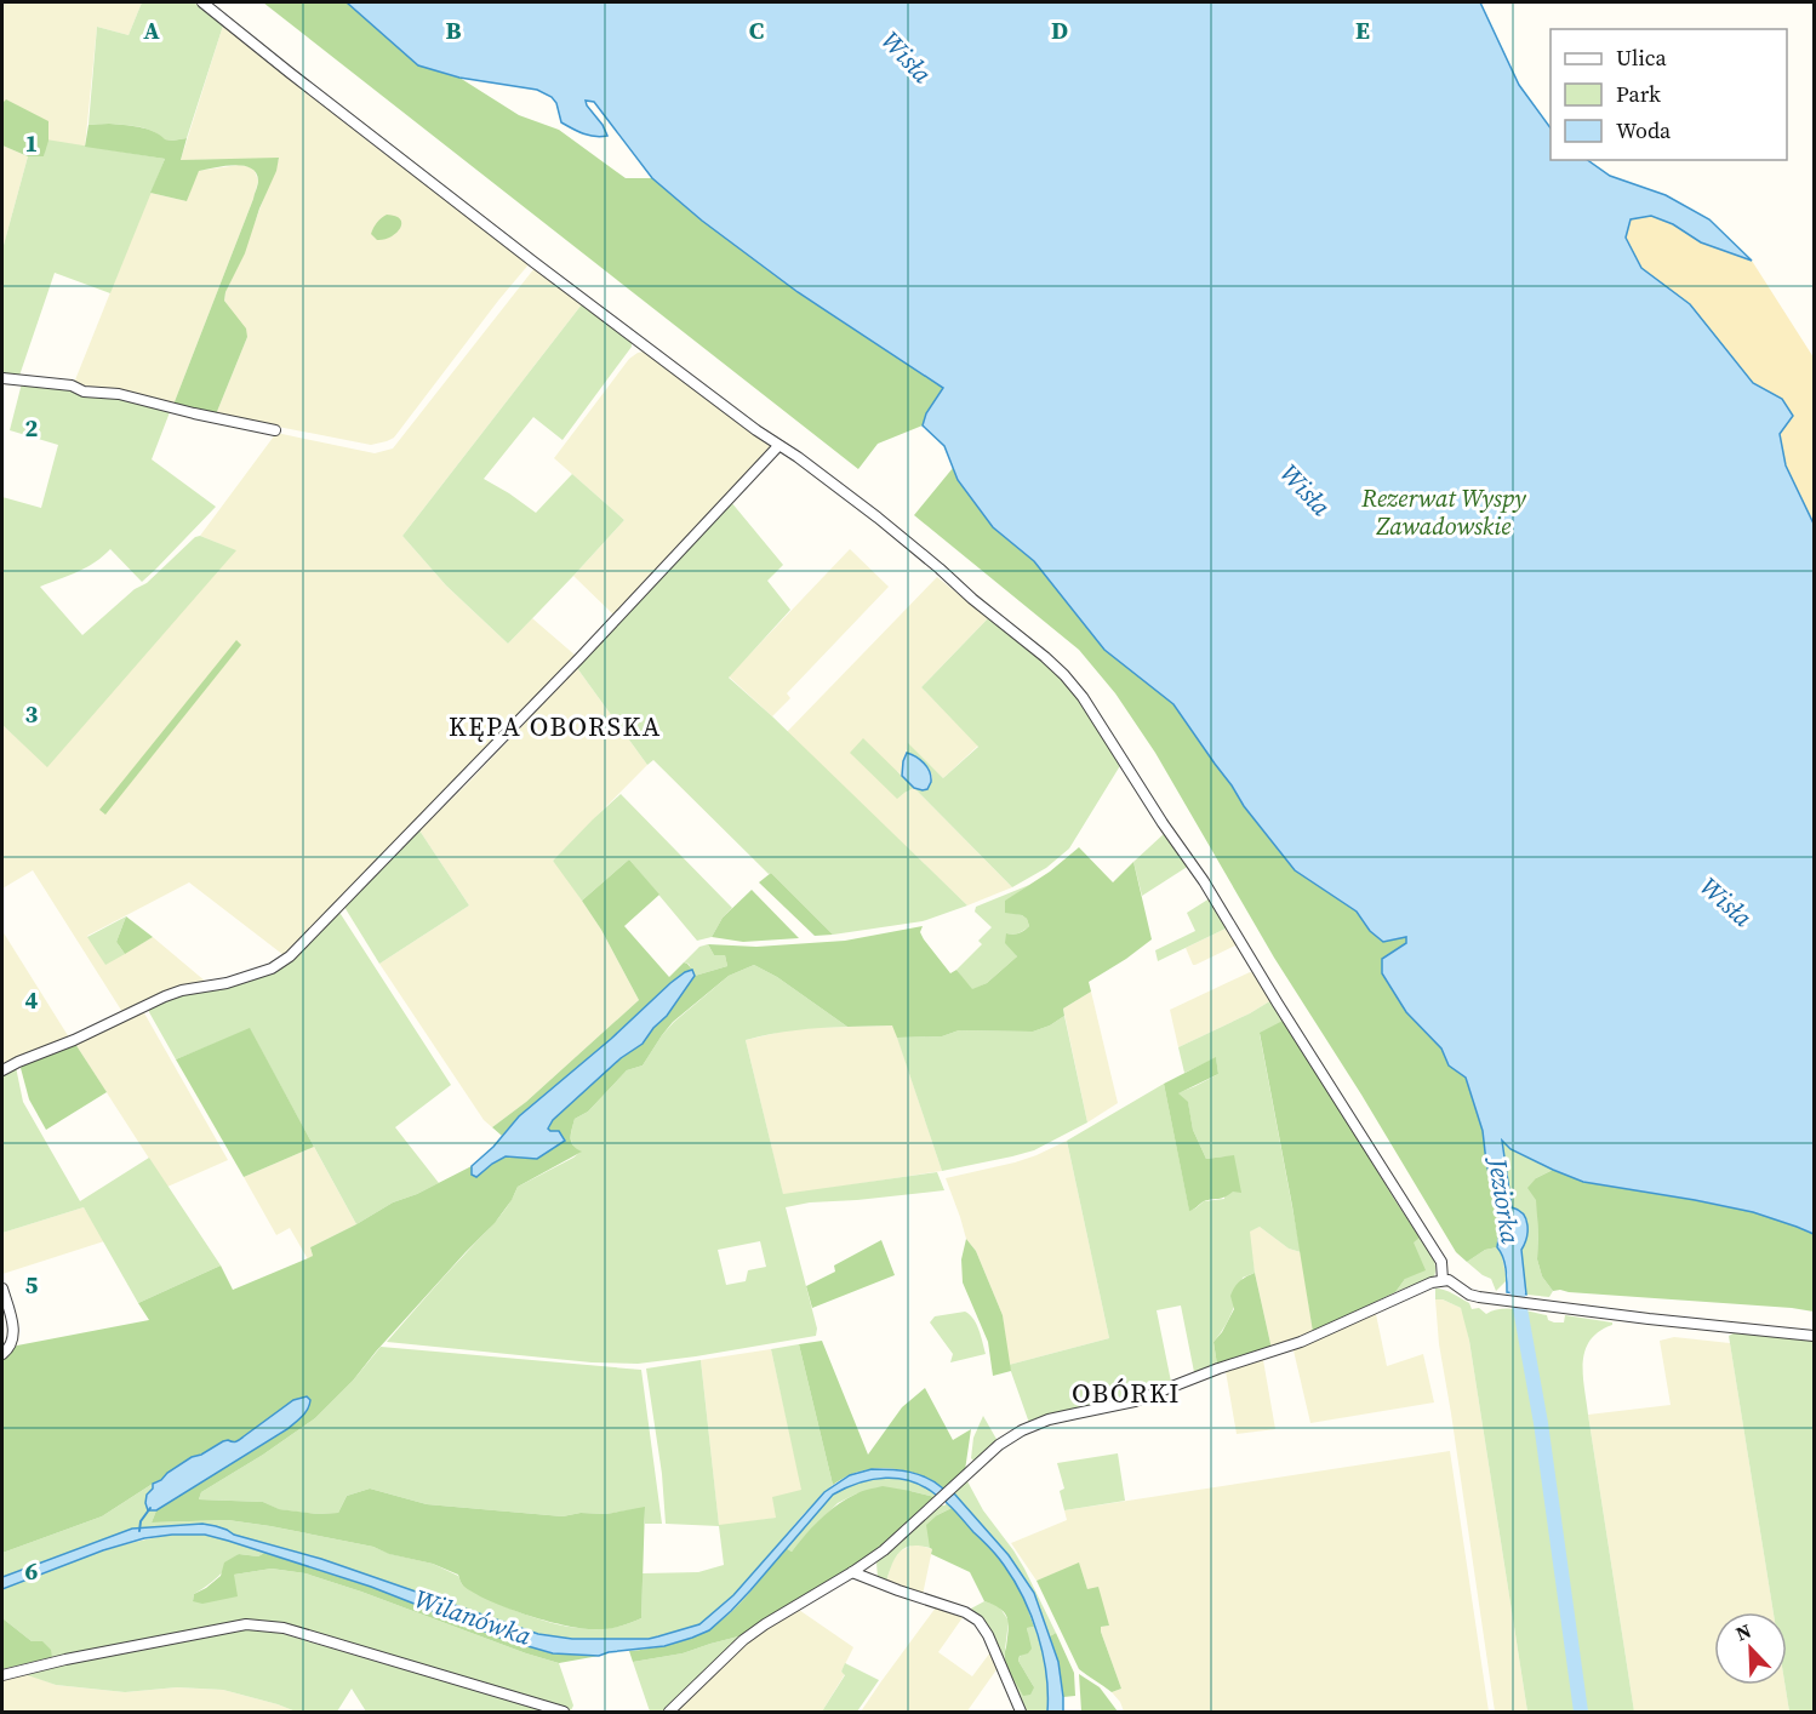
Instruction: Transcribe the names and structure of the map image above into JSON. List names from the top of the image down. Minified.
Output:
{"districts":["KĘPA OBORSKA","OBÓRKI"],"water":["Wisła","Jeziorka","Wilanówka"],"parks":["Rezerwat Wyspy Zawadowskie"],"legend":["Ulica","Park","Woda"],"north":"top left","grid":{"columns":["A","B","C","D","E"],"rows":["1","2","3","4","5","6"]}}
